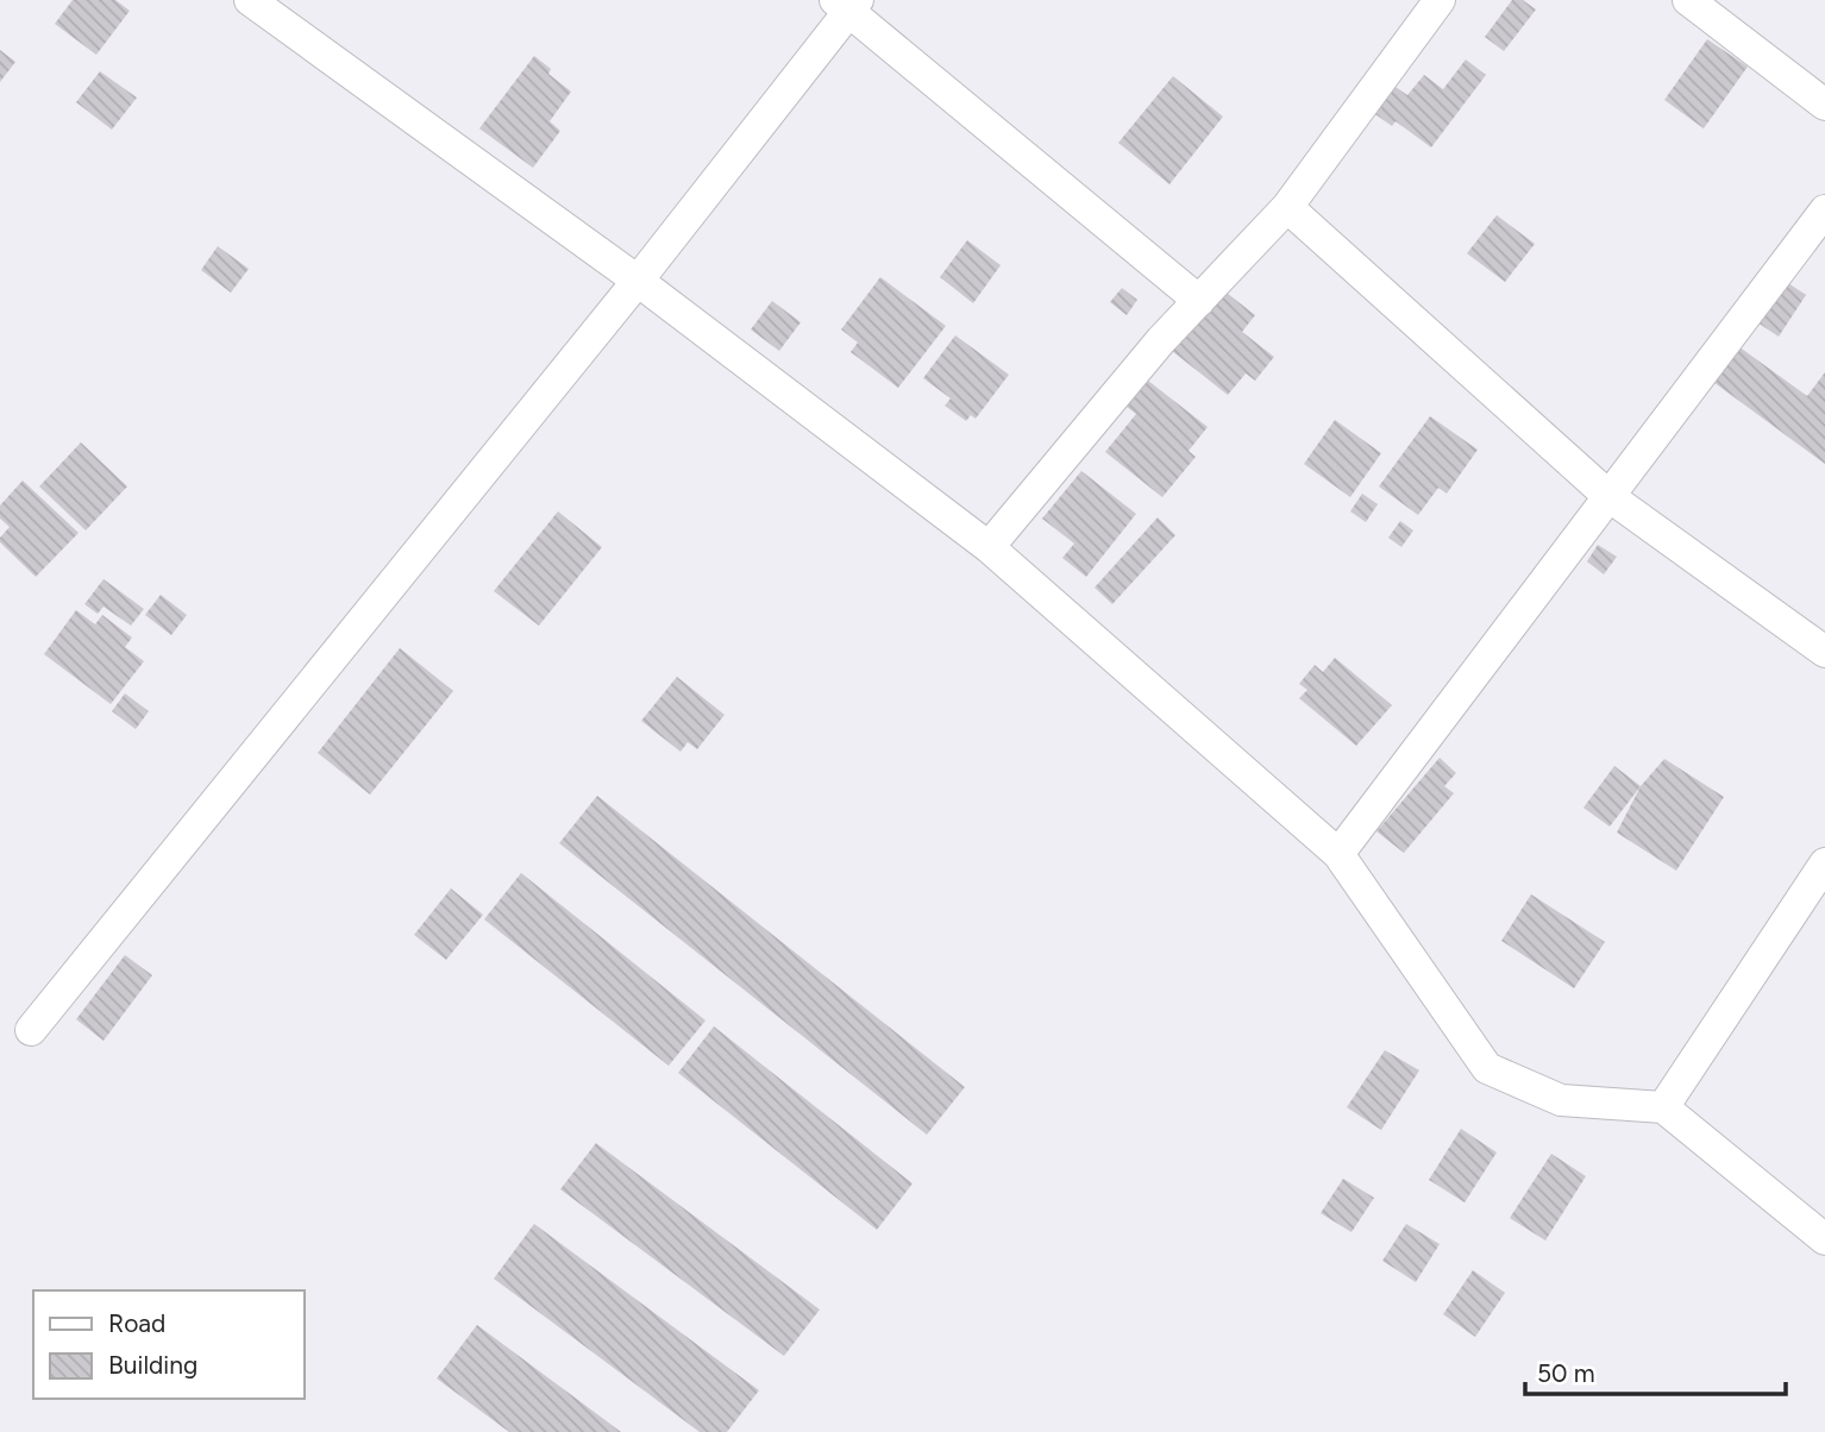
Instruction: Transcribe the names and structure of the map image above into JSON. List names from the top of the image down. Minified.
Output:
{"legend":["Road","Building"],"scale_bar":"50 m"}
